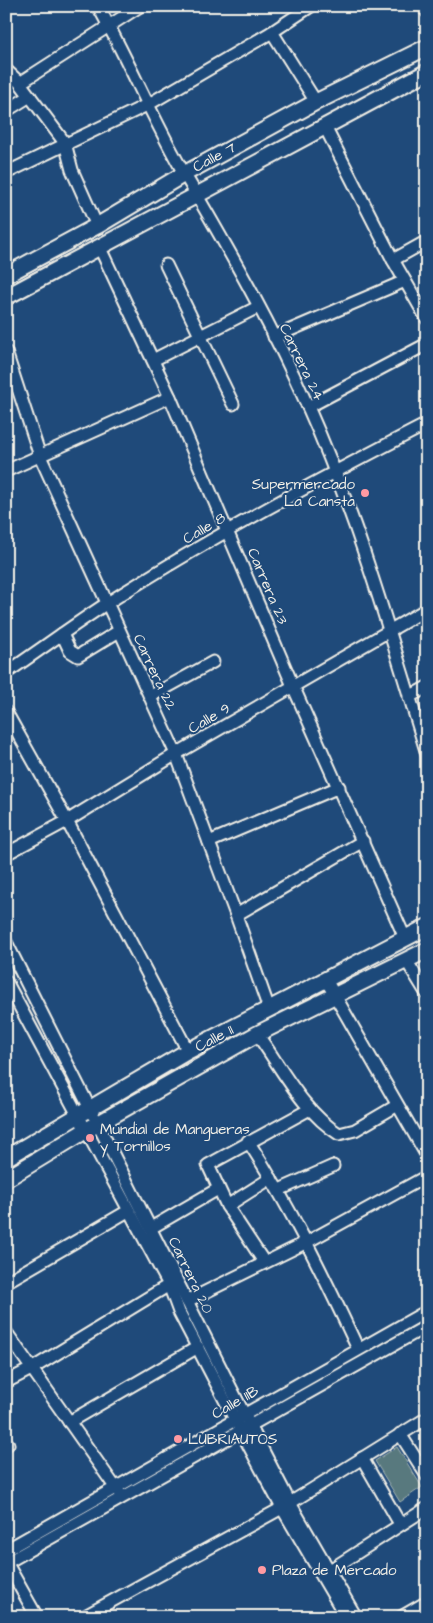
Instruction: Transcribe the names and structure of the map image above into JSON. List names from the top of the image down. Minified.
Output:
{"streets":{"main road":["Calle 7","Calle 11"],"street":["Carrera 24","Calle 8","Carrera 23","Carrera 22","Calle 9","Carrera 20","Calle 11B"]},"crossings":[["Calle 7","Carrera 24"],["Calle 7","Carrera 23"],["Carrera 24","Calle 8"],["Carrera 24","Calle 9"],["Calle 8","Carrera 23"],["Calle 8","Carrera 22"],["Carrera 23","Calle 9"],["Carrera 23","Calle 11"],["Carrera 22","Calle 9"],["Carrera 22","Calle 11"],["Calle 11","Carrera 20"],["Carrera 20","Calle 11B"]],"places":["Supermercado La Cansta","Mundial de Mangueras y Tornillos","LUBRIAUTOS","Plaza de Mercado"]}
